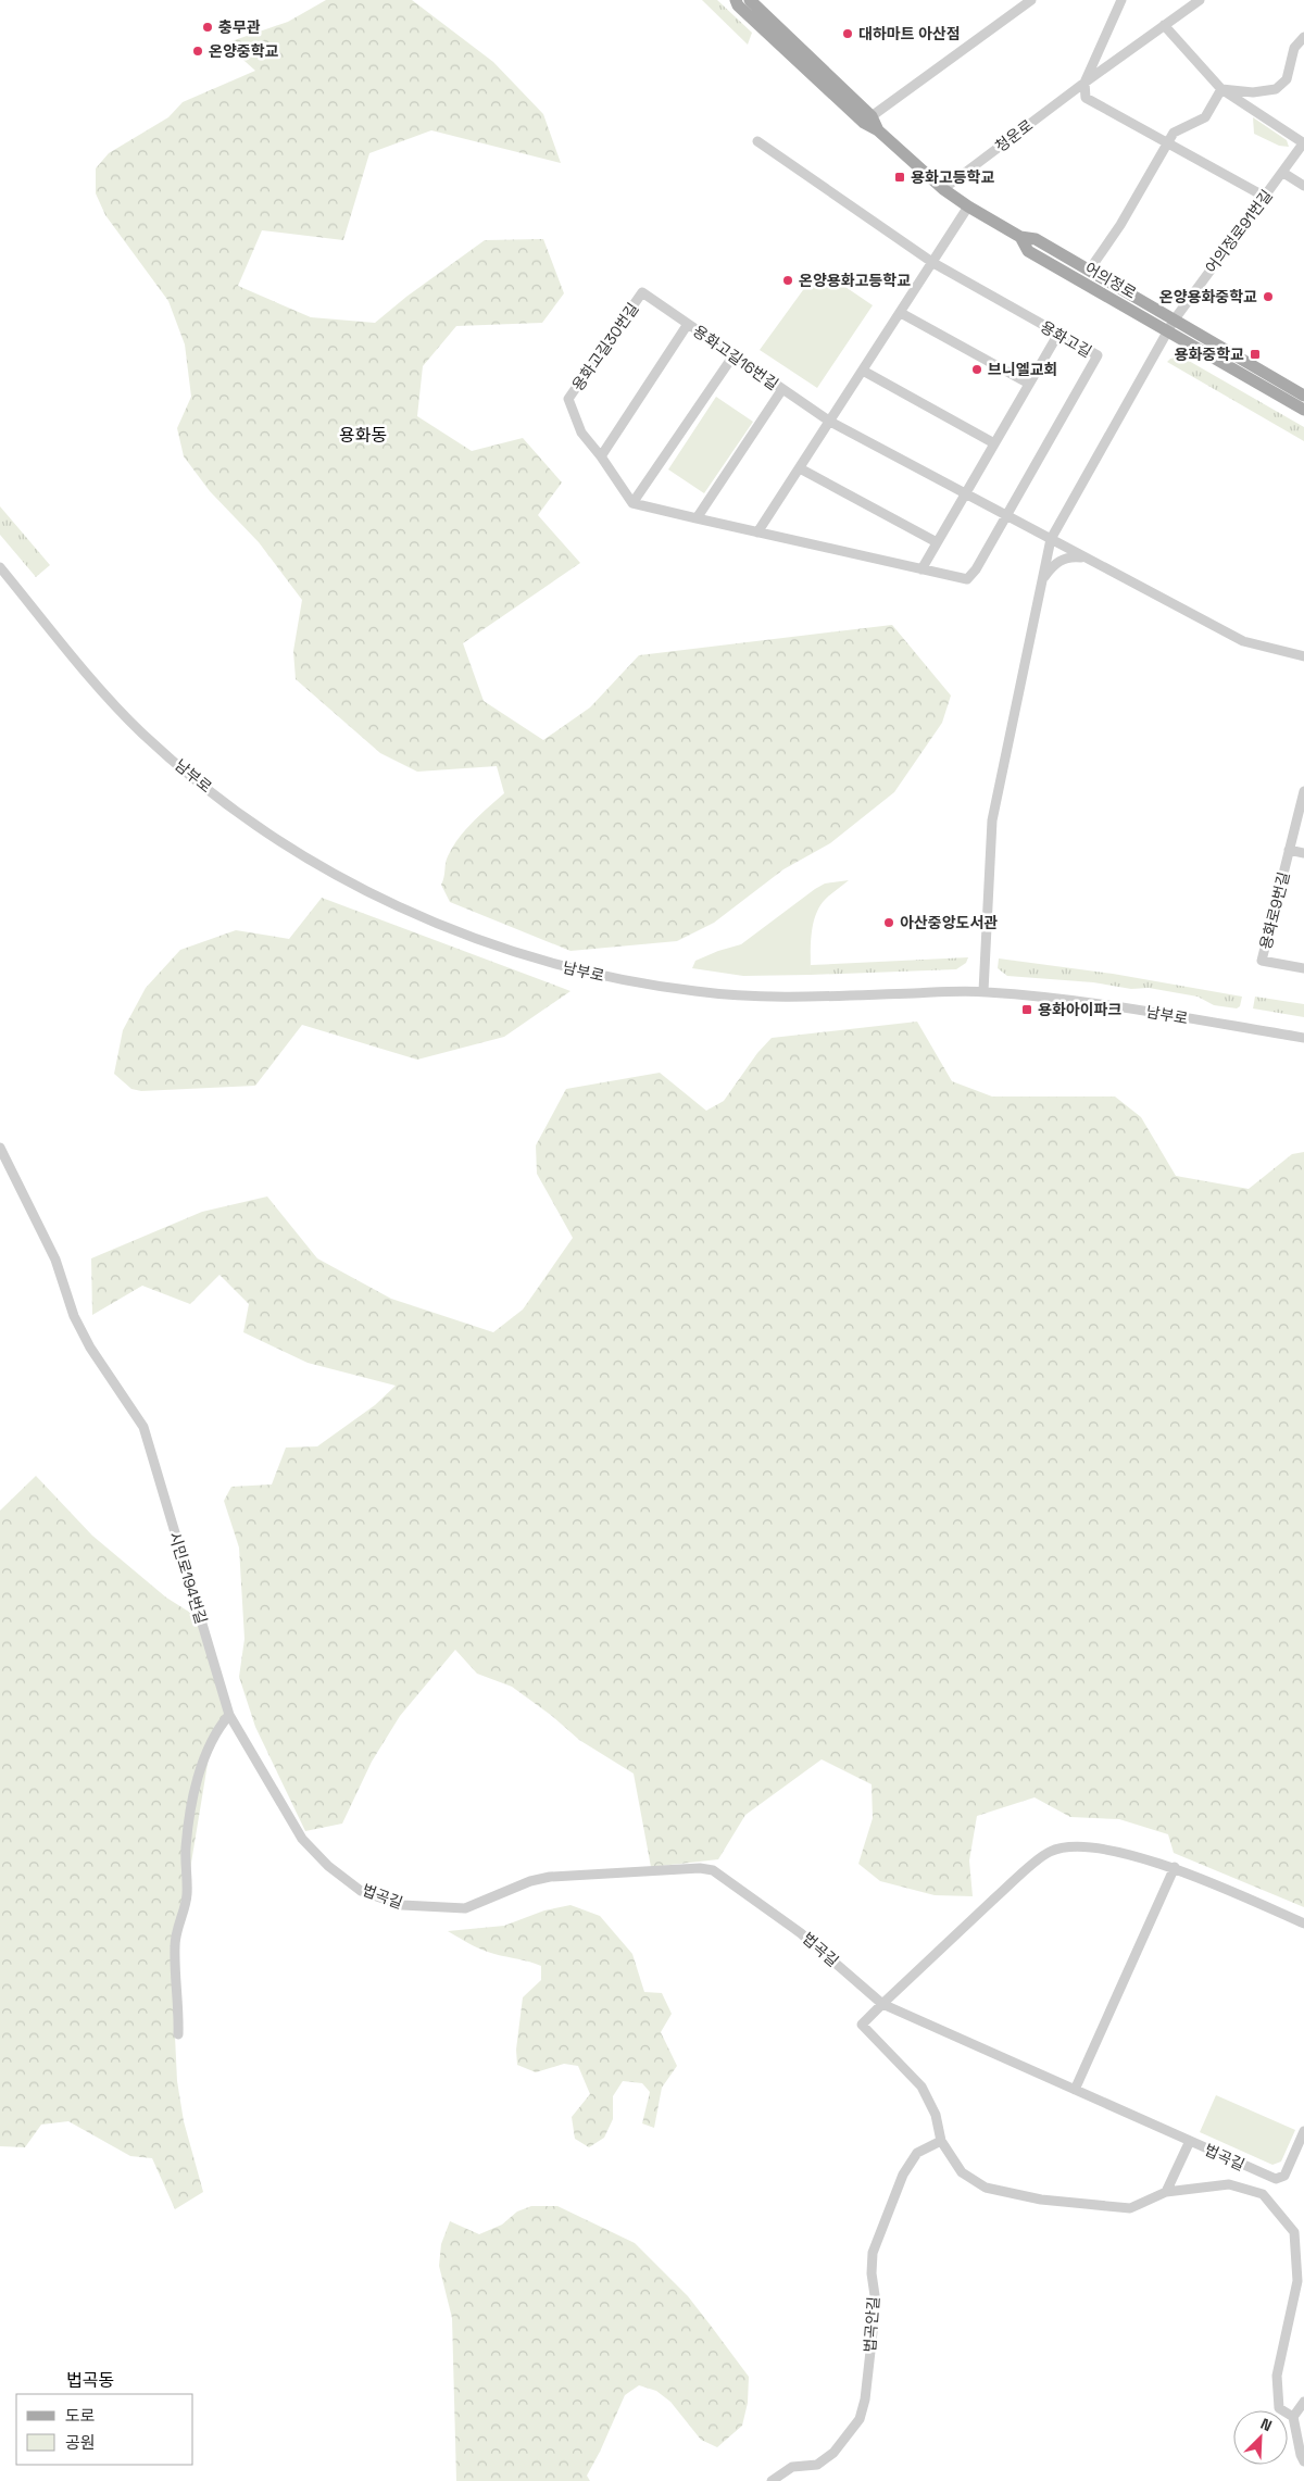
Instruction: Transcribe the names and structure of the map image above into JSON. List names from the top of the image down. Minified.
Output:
{"streets":{"main road":["어의정로"],"street":["청운로","어의정로91번길","용화고길","용화고길30번길","용화고길16번길","남부로","용화로9번길","시민로194번길","법곡길","법곡안길"]},"crossings":[["청운로","어의정로"],["어의정로91번길","어의정로"],["어의정로91번길","남부로"],["용화고길30번길","용화고길16번길"],["시민로194번길","법곡길"]],"districts":["용화동","법곡동"],"places":{"other":["충무관","대하마트 아산점","온양중학교","온양용화고등학교","온양용화중학교","브니엘교회","아산중앙도서관"],"transit":["용화고등학교","용화중학교","용화아이파크"]},"legend":["도로","공원"],"north":"top right"}
